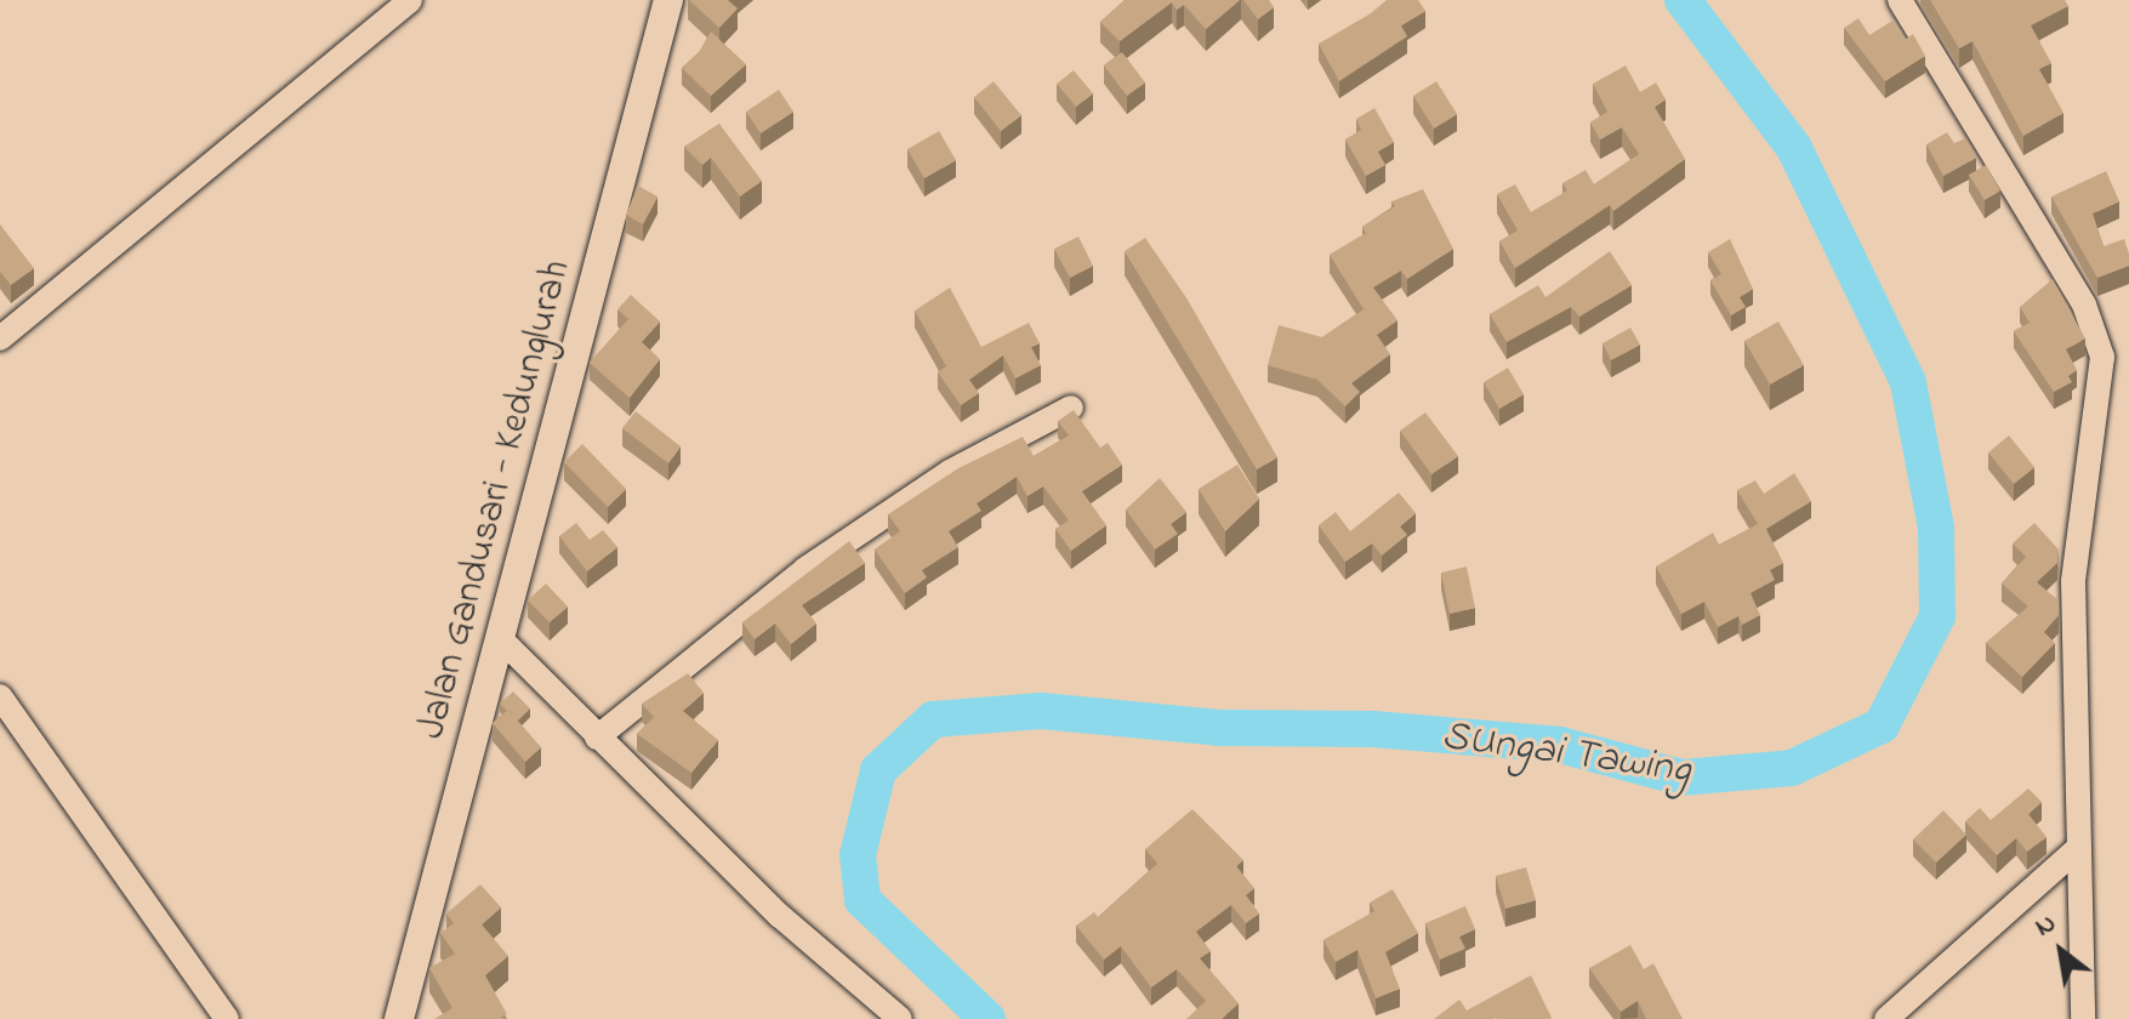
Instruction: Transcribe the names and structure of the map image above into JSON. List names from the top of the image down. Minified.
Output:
{"streets":{"street":["Jalan Gandusari - Kedunglurah"]},"water":["SUngai Tawing"],"north":"top left"}
